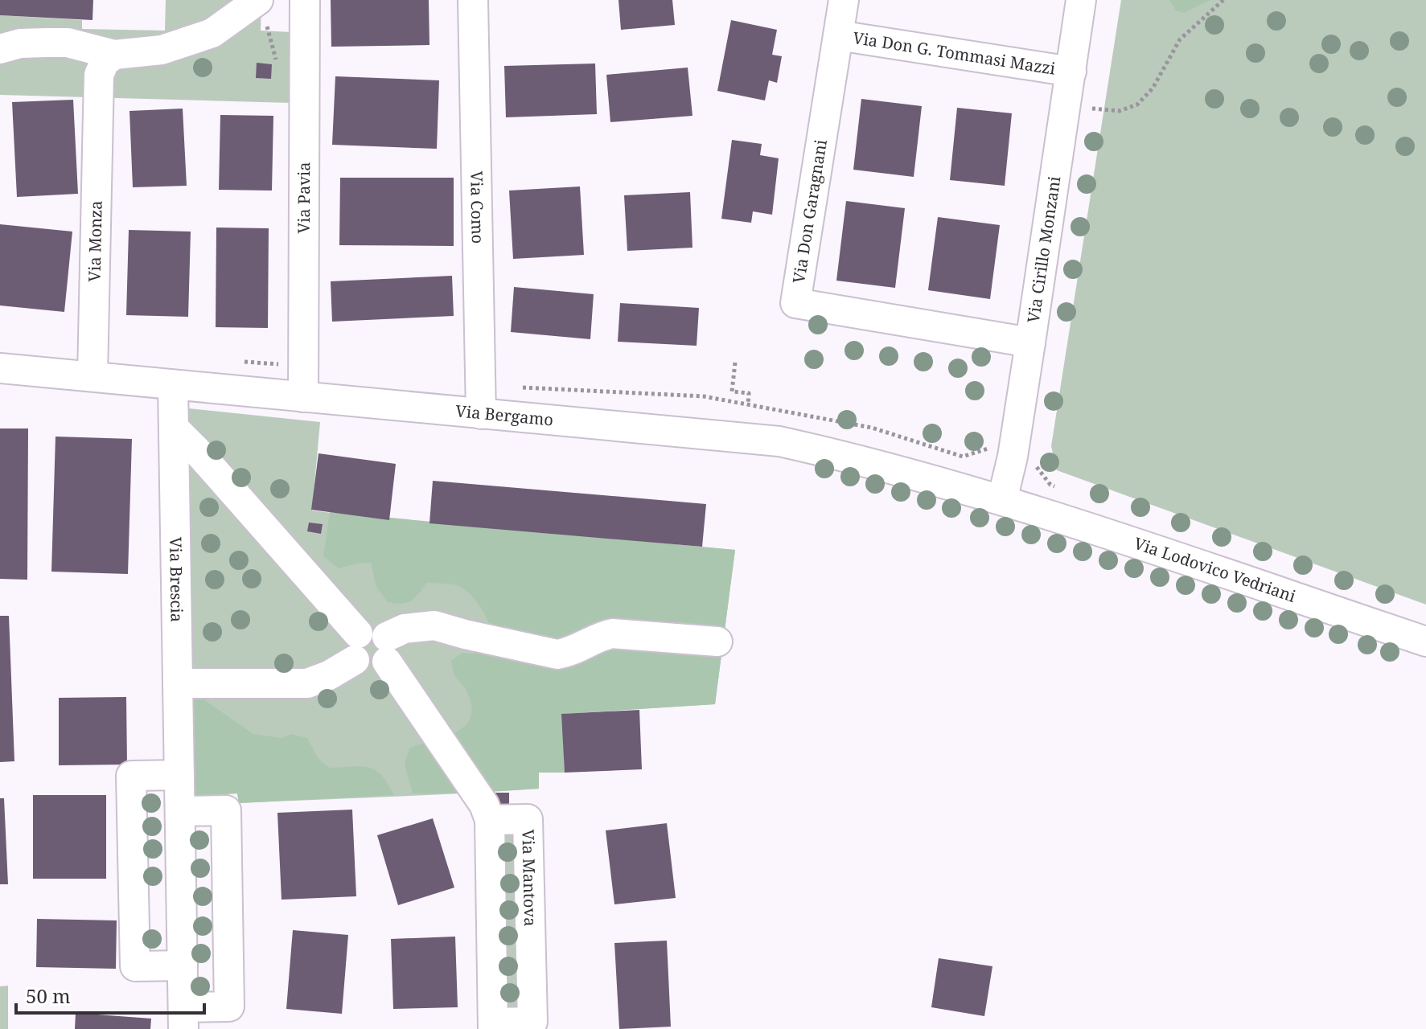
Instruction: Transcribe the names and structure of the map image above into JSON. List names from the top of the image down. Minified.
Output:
{"streets":{"street":["Via Don G. Tommasi Mazzi","Via Pavia","Via Como","Via Don Garagnani","Via Monza","Via Cirillo Monzani","Via Bergamo","Via Lodovico Vedriani","Via Brescia","Via Mantova"]},"crossings":[["Via Don G. Tommasi Mazzi","Via Don Garagnani"],["Via Don G. Tommasi Mazzi","Via Cirillo Monzani"],["Via Pavia","Via Bergamo"],["Via Como","Via Bergamo"],["Via Don Garagnani","Via Cirillo Monzani"],["Via Monza","Via Bergamo"],["Via Cirillo Monzani","Via Bergamo"],["Via Cirillo Monzani","Via Lodovico Vedriani"],["Via Bergamo","Via Lodovico Vedriani"],["Via Bergamo","Via Brescia"]],"scale_bar":"50 m"}
